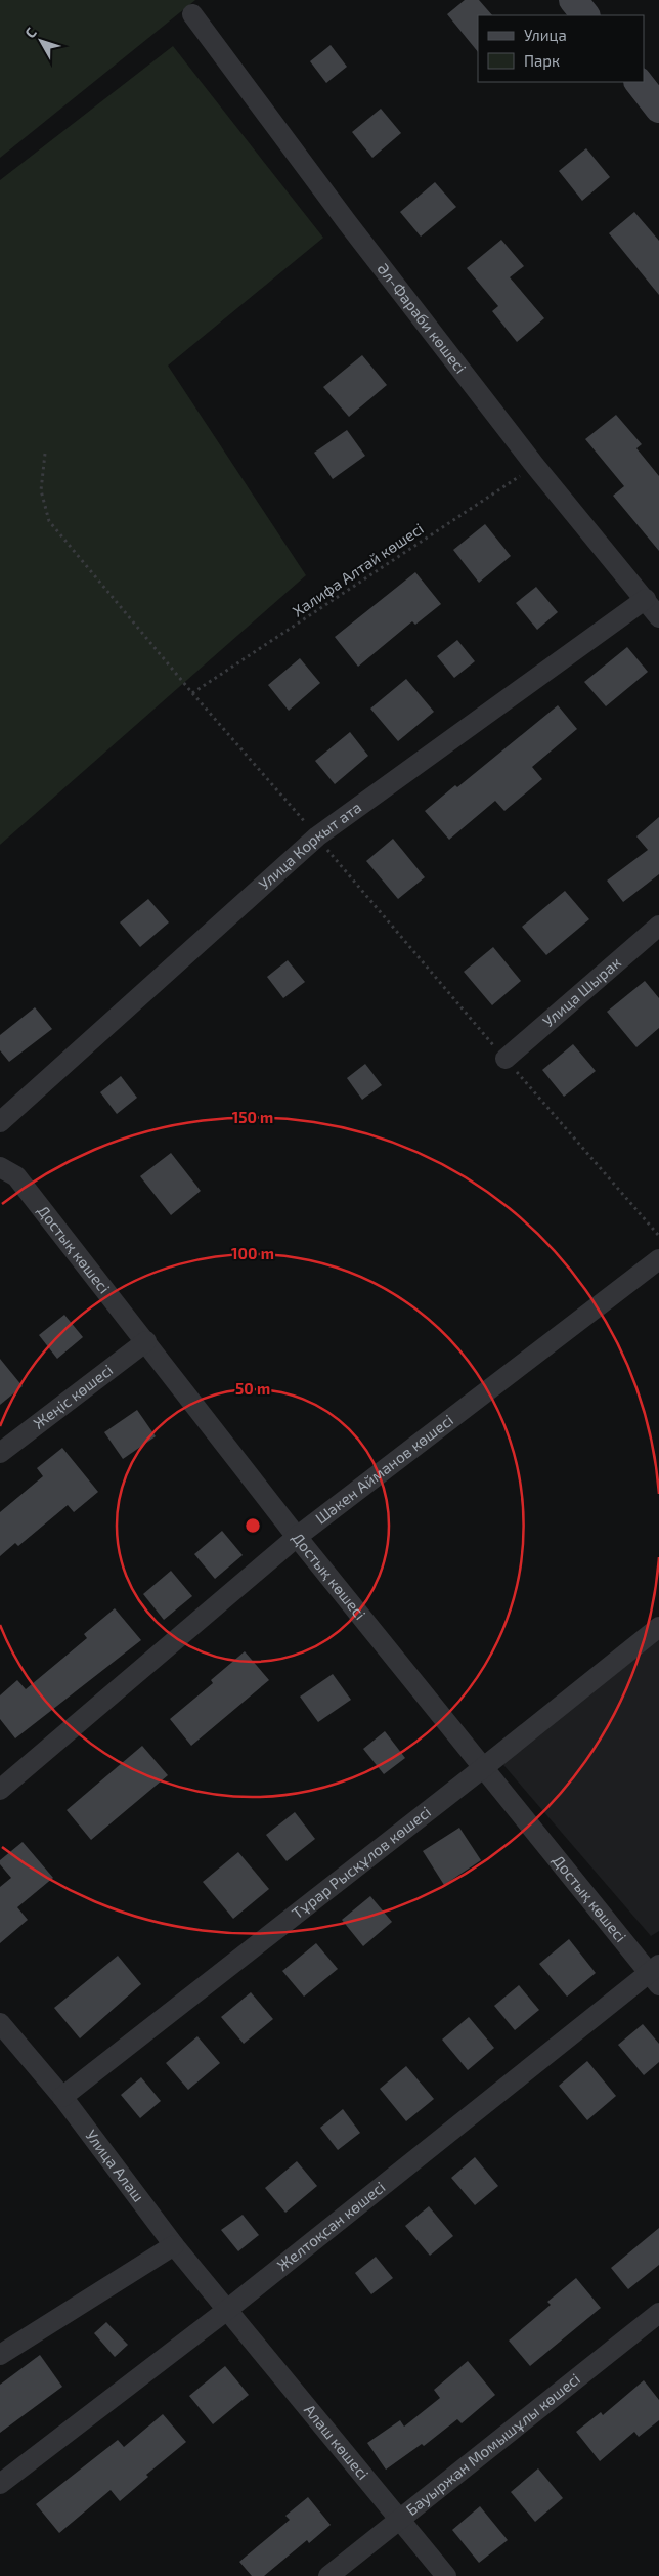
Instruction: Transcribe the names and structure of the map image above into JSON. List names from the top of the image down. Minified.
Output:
{"streets":{"street":["Әл-Фараби көшесі","Улица Коркыт ата","Улица Шырак","Достық көшесі","Жеңіс көшесі","Шәкен Айманов көшесі","Тұрар Рысқұлов көшесі","Улица Алаш","Желтоқсан көшесі","Алаш көшесі","Бауыржан Момышұлы көшесі"],"path":["Халифа Алтай көшесі"]},"crossings":[["Әл-Фараби көшесі","Халифа Алтай көшесі"],["Әл-Фараби көшесі","Улица Коркыт ата"],["Достық көшесі","Жеңіс көшесі"],["Достық көшесі","Шәкен Айманов көшесі"],["Достық көшесі","Тұрар Рысқұлов көшесі"],["Достық көшесі","Желтоқсан көшесі"],["Тұрар Рысқұлов көшесі","Улица Алаш"],["Улица Алаш","Желтоқсан көшесі"],["Улица Алаш","Алаш көшесі"],["Желтоқсан көшесі","Алаш көшесі"],["Алаш көшесі","Бауыржан Момышұлы көшесі"]],"legend":["Улица","Парк"],"north":"top left","rings":["150 m","100 m","50 m"]}
